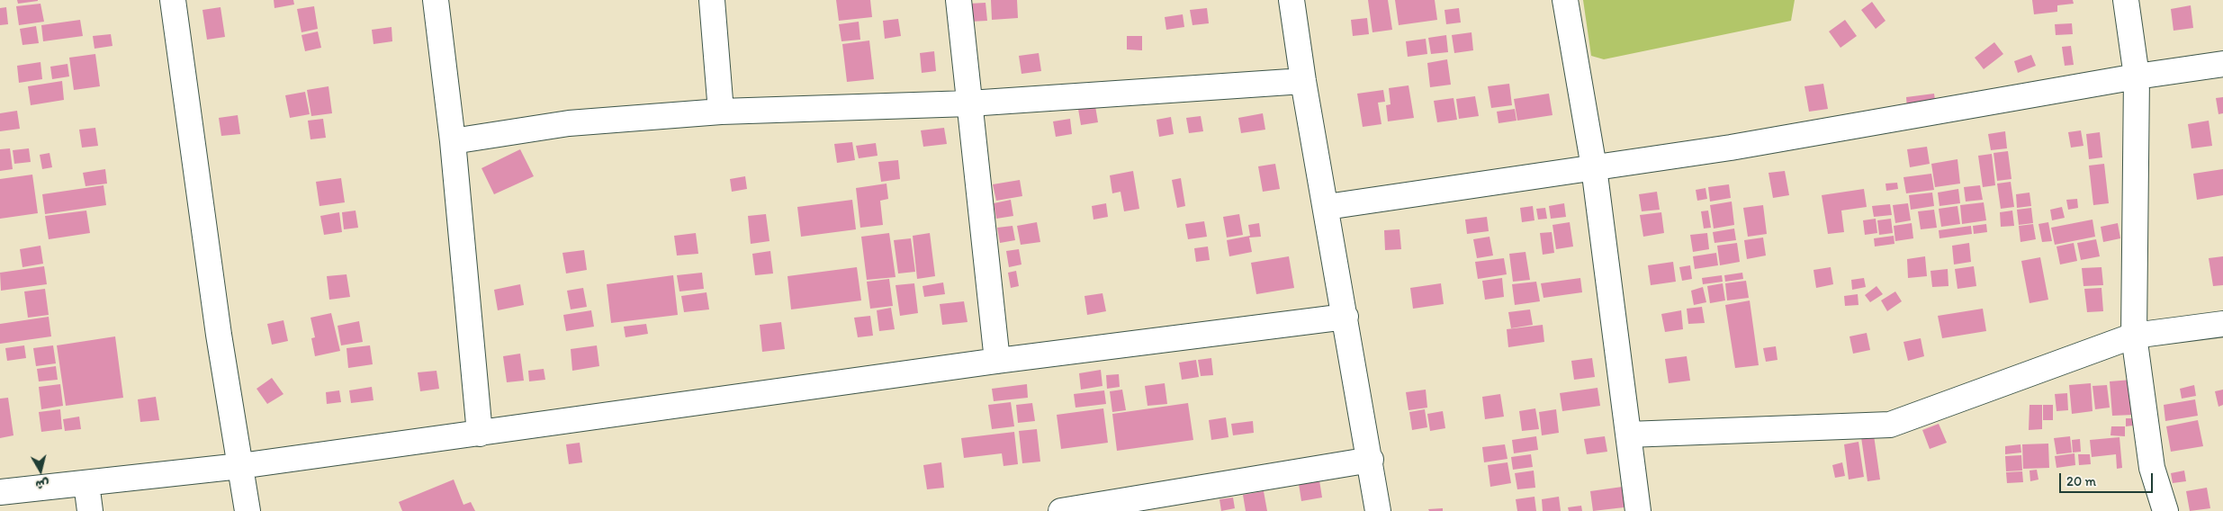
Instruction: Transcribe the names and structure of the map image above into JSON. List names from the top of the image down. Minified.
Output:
{"scale_bar":"20 m","north":"bottom"}
